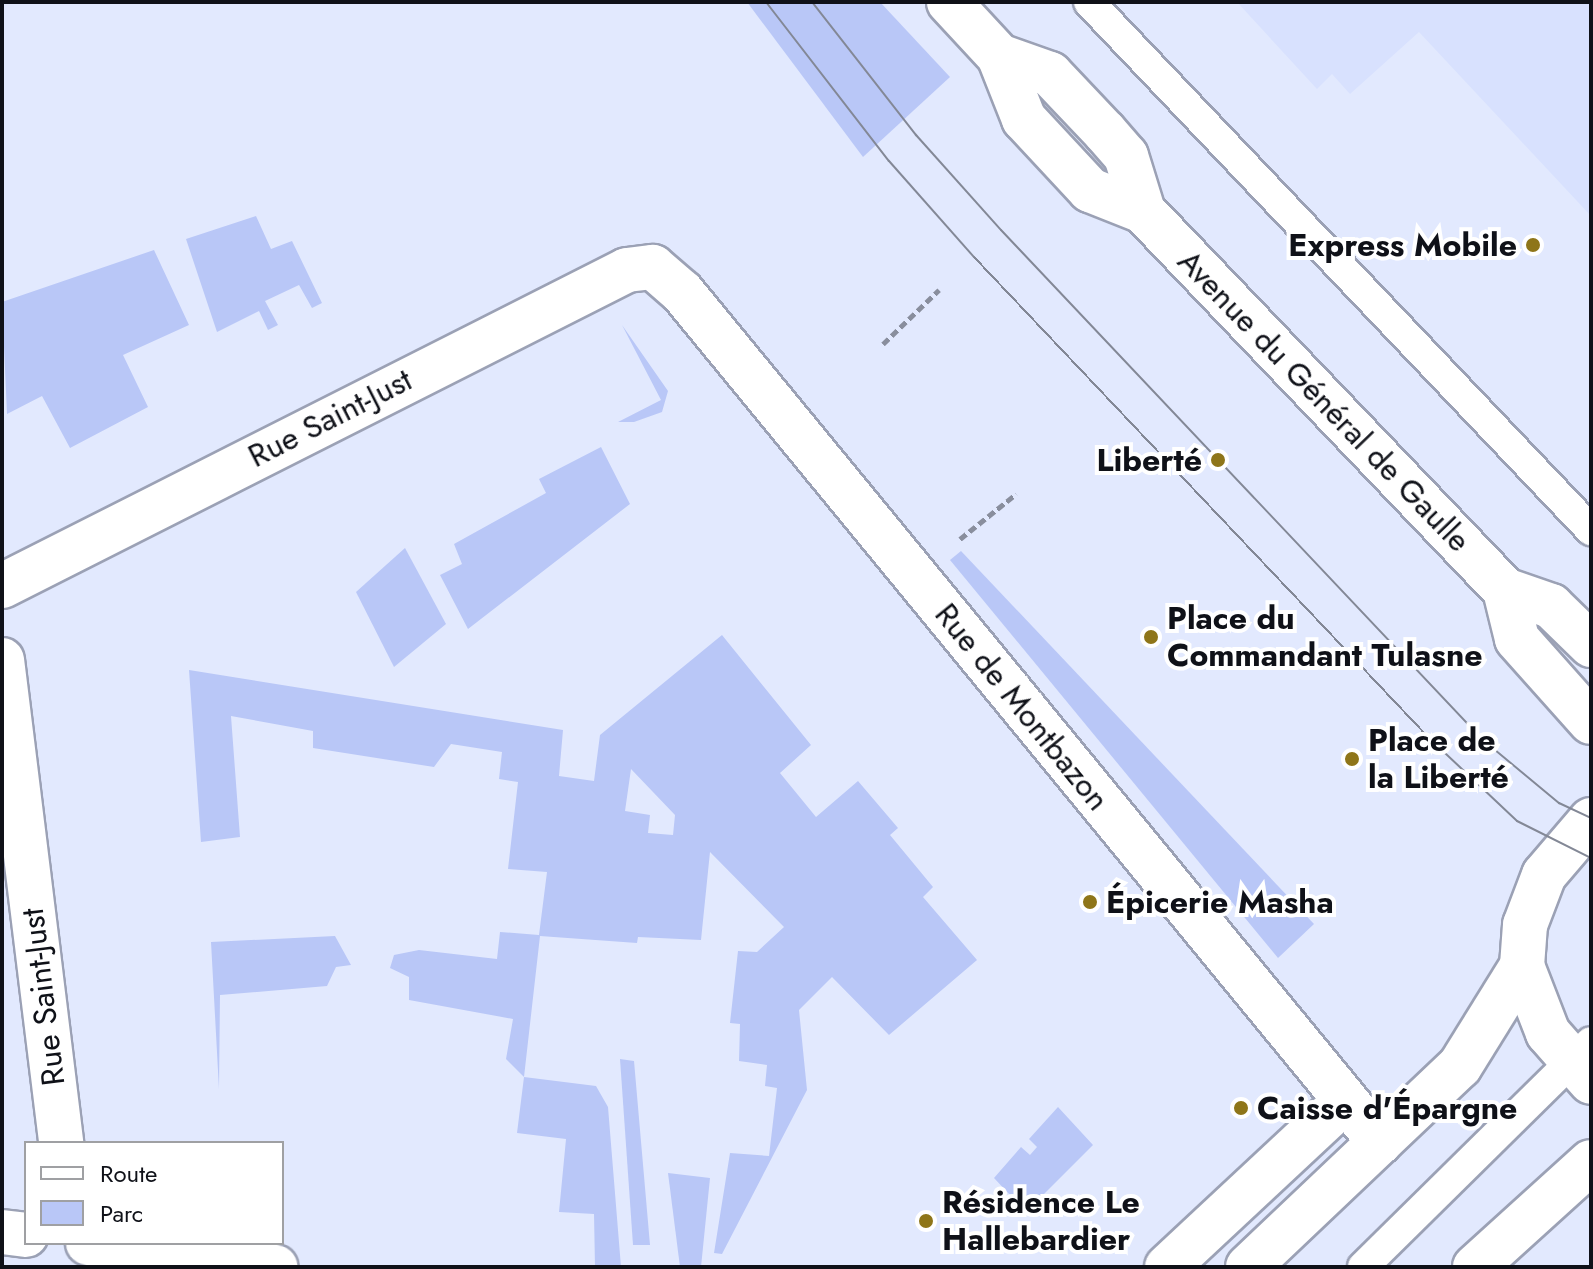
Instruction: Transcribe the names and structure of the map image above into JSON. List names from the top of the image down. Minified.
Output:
{"streets":{"street":["Avenue du Général de Gaulle","Rue Saint-Just","Rue de Montbazon"]},"crossings":[["Rue Saint-Just","Rue de Montbazon"]],"places":["Express Mobile","Liberté","Place du Commandant Tulasne","Place de la Liberté","Épicerie Masha","Caisse d'Épargne","Résidence Le Hallebardier"],"legend":["Route","Parc"]}
